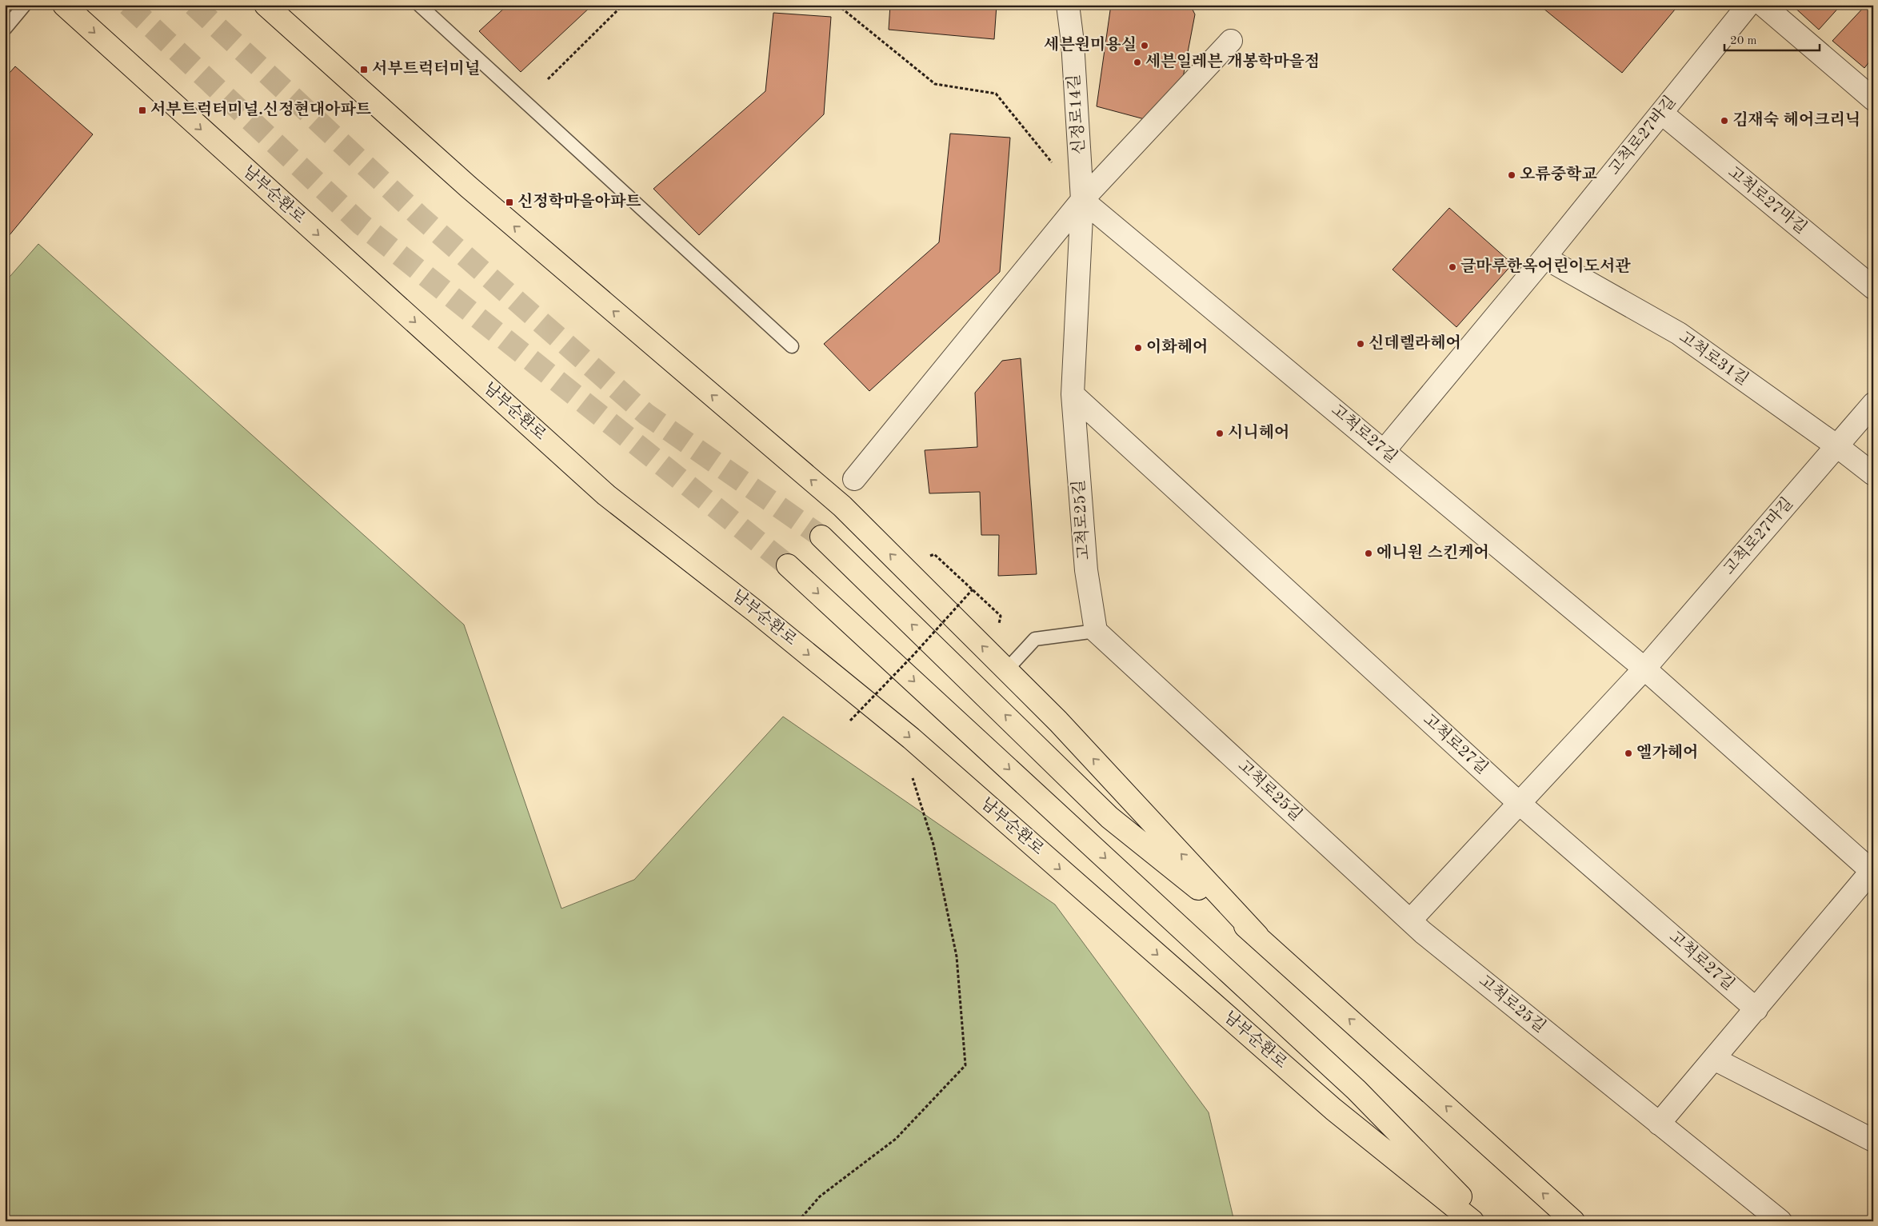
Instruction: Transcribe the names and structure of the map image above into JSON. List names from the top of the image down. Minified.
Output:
{"streets":{"main road":["남부순환로"],"street":["신정로14길","고척로27바길","고척로27마길","고척로31길","고척로27길","고척로25길"]},"crossings":[["신정로14길","고척로27길"],["신정로14길","고척로25길"],["고척로27바길","고척로27마길"],["고척로27바길","고척로31길"],["고척로27바길","고척로27길"],["고척로27마길","고척로31길"],["고척로27마길","고척로27길"],["고척로27길","고척로25길"]],"places":{"other":["세븐원미용실","세븐일레븐 개봉학마을점","김재숙 헤어크리닉","오류중학교","글마루한옥어린이도서관","신데렐라헤어","이화헤어","시니헤어","에니원 스킨케어","엘가헤어"],"transit":["서부트럭터미널","서부트럭터미널.신정현대아파트","신정학마을아파트"]},"scale_bar":"20 m"}
